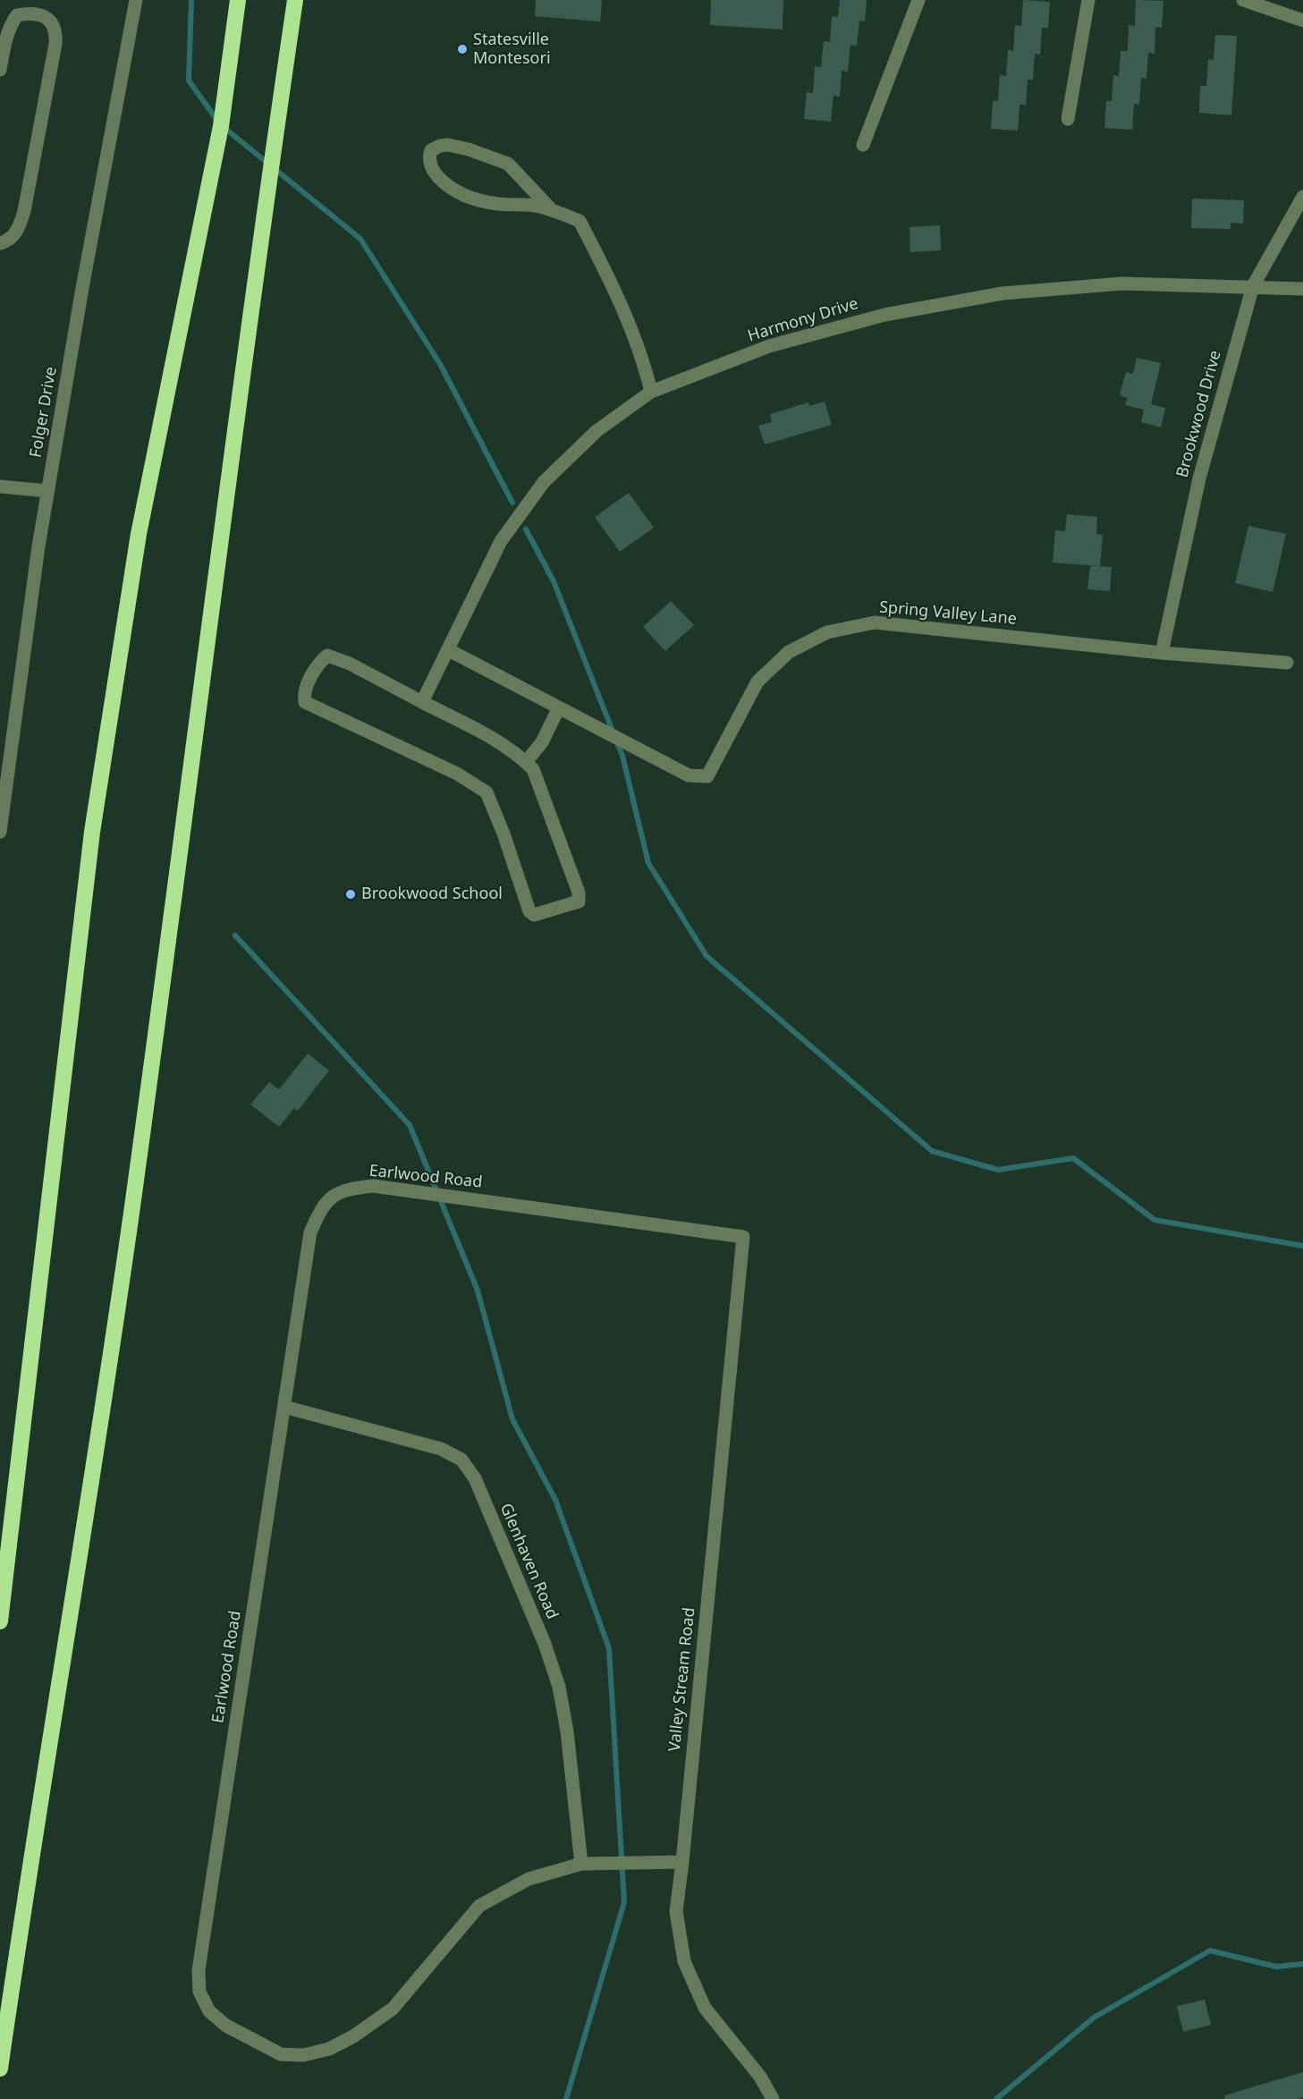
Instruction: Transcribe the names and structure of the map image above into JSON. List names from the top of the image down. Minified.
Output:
{"streets":{"street":["Harmony Drive","Folger Drive","Brookwood Drive","Spring Valley Lane","Earlwood Road","Glenhaven Road","Valley Stream Road"]},"crossings":[["Harmony Drive","Brookwood Drive"],["Harmony Drive","Spring Valley Lane"],["Brookwood Drive","Spring Valley Lane"],["Earlwood Road","Glenhaven Road"],["Earlwood Road","Valley Stream Road"]],"places":["Statesville Montesori","Brookwood School"]}
